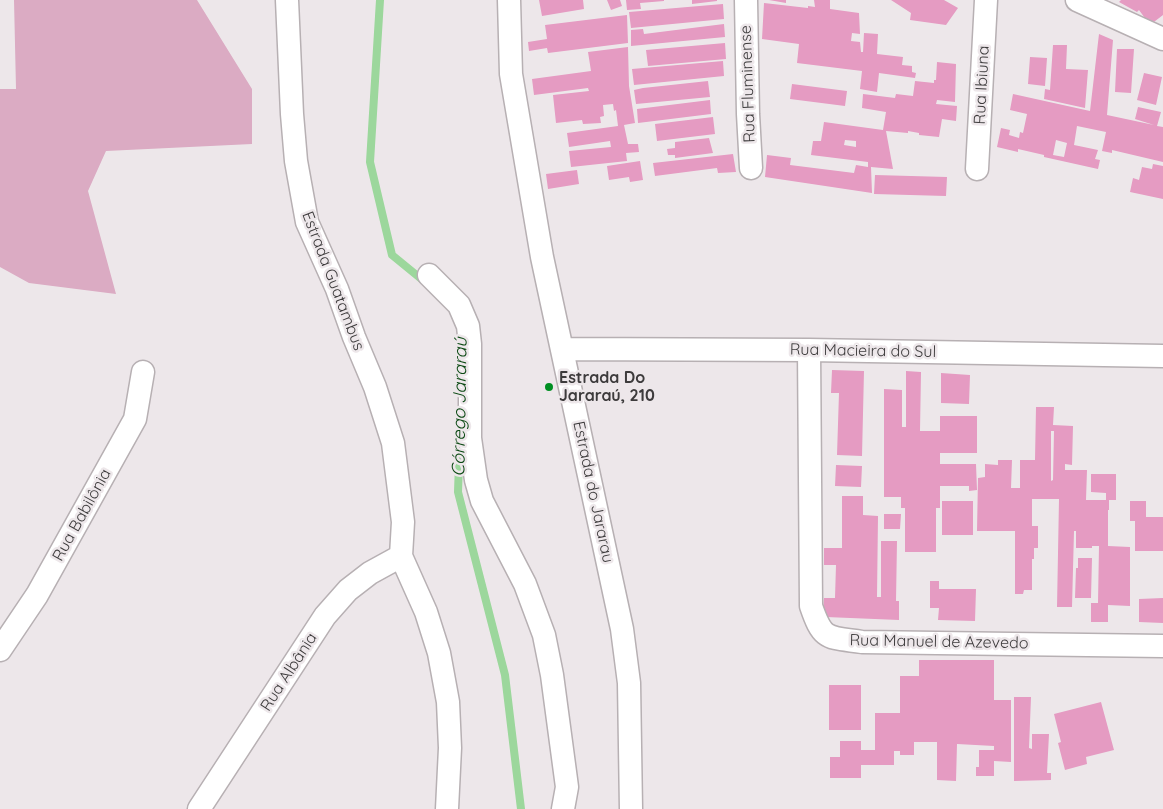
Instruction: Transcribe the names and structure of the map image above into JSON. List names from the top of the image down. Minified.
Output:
{"streets":{"street":["Rua Fluminense","Rua Ibiuna","Estrada Guatambus","Rua Macieira do Sul","Estrada do Jararau","Rua Babilônia","Rua Manuel de Azevedo","Rua Albânia"]},"crossings":[["Estrada Guatambus","Rua Albânia"],["Rua Macieira do Sul","Estrada do Jararau"],["Rua Macieira do Sul","Rua Manuel de Azevedo"]],"water":["Córrego Jararaú"],"places":["Estrada Do Jararaú, 210"]}
